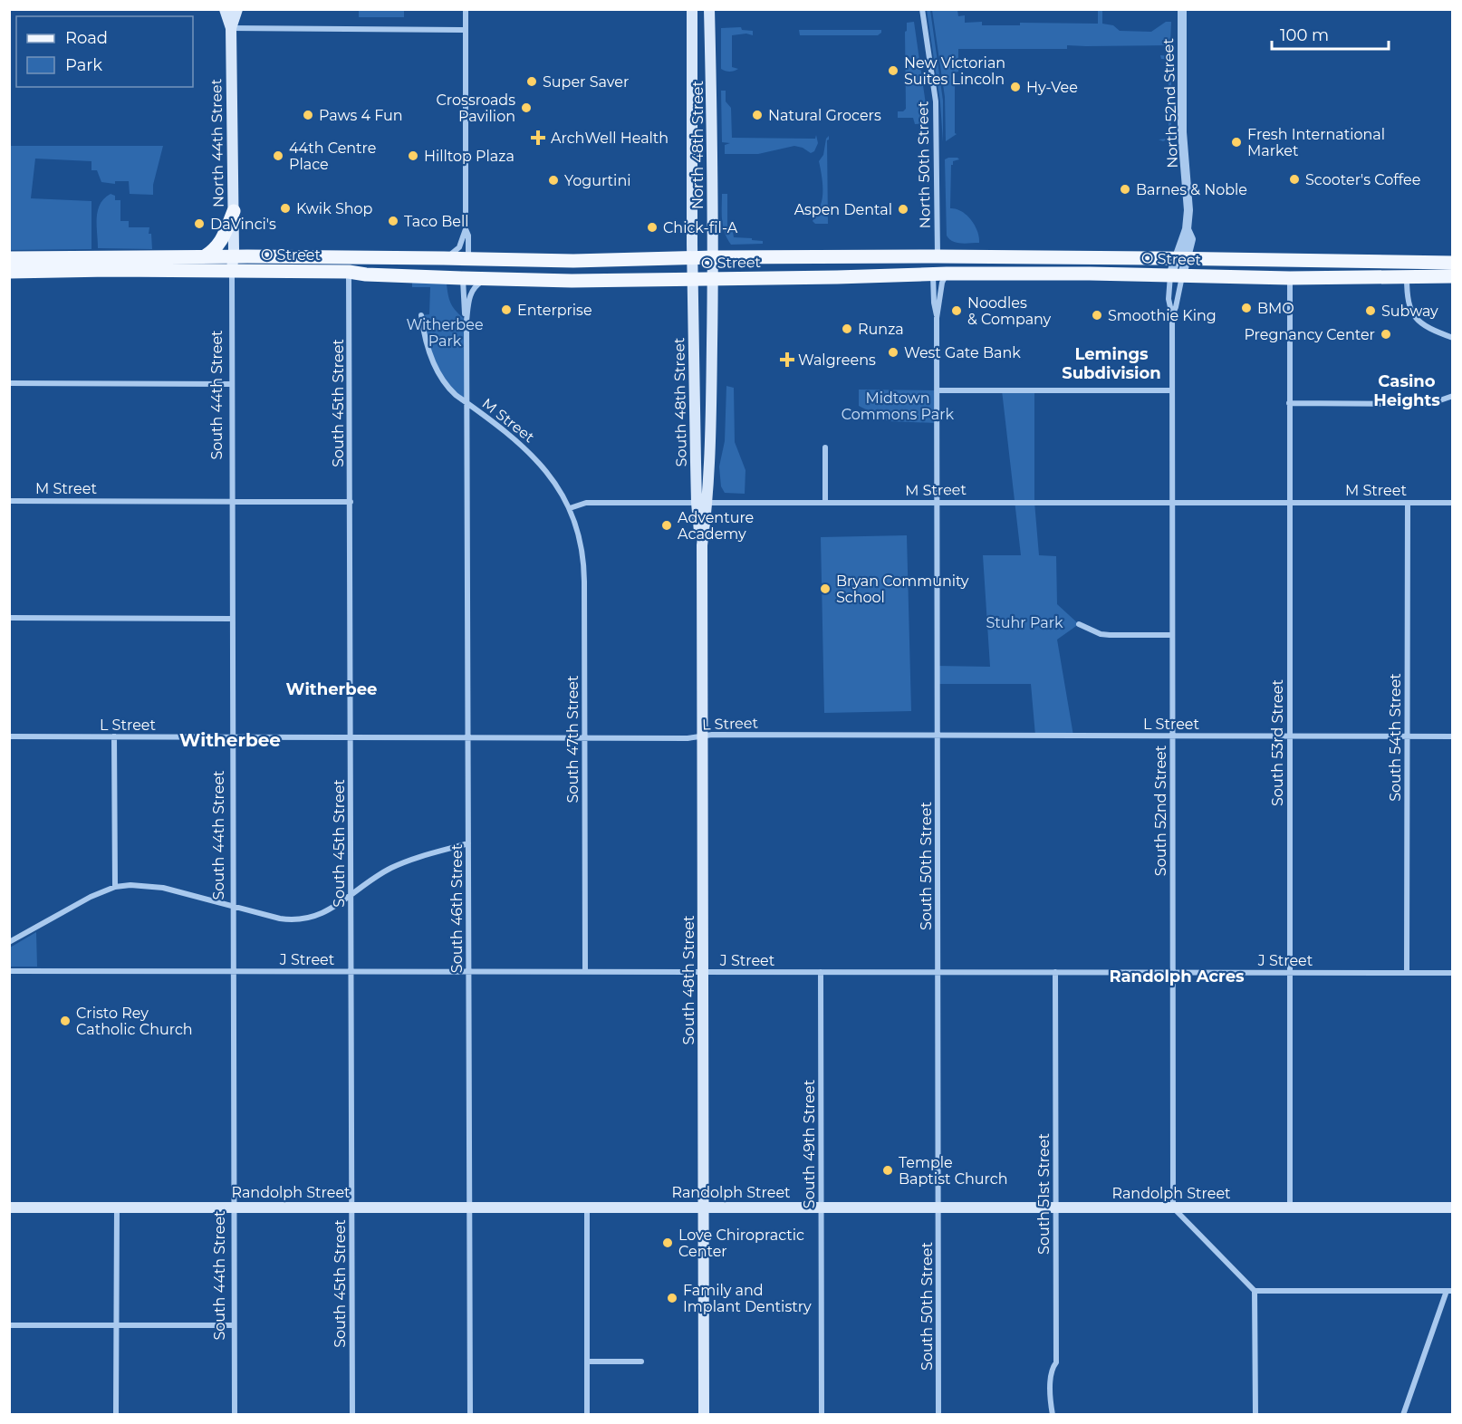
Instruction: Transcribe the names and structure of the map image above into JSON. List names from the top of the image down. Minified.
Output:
{"streets":{"main road":["North 44th Street","North 48th Street","O Street","South 44th Street","South 48th Street","Randolph Street"],"street":["North 52nd Street","North 50th Street","South 45th Street","M Street","L Street","South 54th Street","South 47th Street","South 53rd Street","South 52nd Street","South 50th Street","South 46th Street","J Street","South 49th Street","South 51st Street"]},"crossings":[["North 52nd Street","O Street"],["North 52nd Street","South 52nd Street"],["North 44th Street","O Street"],["North 44th Street","South 44th Street"],["North 48th Street","O Street"],["North 48th Street","South 48th Street"],["North 50th Street","O Street"],["O Street","South 44th Street"],["O Street","South 48th Street"],["O Street","South 45th Street"],["O Street","South 53rd Street"],["O Street","South 52nd Street"],["O Street","South 50th Street"],["O Street","South 46th Street"],["South 44th Street","M Street"],["South 44th Street","L Street"],["South 44th Street","J Street"],["South 44th Street","Randolph Street"],["South 48th Street","M Street"],["South 48th Street","L Street"],["South 48th Street","J Street"],["South 48th Street","Randolph Street"],["South 45th Street","M Street"],["South 45th Street","L Street"],["South 45th Street","J Street"],["South 45th Street","Randolph Street"],["M Street","South 54th Street"],["M Street","South 47th Street"],["M Street","South 53rd Street"],["M Street","South 52nd Street"],["M Street","South 50th Street"],["M Street","South 46th Street"],["L Street","South 54th Street"],["L Street","South 47th Street"],["L Street","South 53rd Street"],["L Street","South 52nd Street"],["L Street","South 50th Street"],["L Street","South 46th Street"],["South 54th Street","J Street"],["South 47th Street","J Street"],["South 53rd Street","J Street"],["South 53rd Street","Randolph Street"],["South 52nd Street","J Street"],["South 52nd Street","Randolph Street"],["South 50th Street","J Street"],["South 50th Street","Randolph Street"],["South 46th Street","J Street"],["South 46th Street","Randolph Street"],["J Street","South 49th Street"],["J Street","South 51st Street"],["South 49th Street","Randolph Street"],["Randolph Street","South 51st Street"]],"districts":["Lemings Subdivision","Casino Heights","Witherbee","Witherbee","Randolph Acres"],"parks":["Witherbee Park","Midtown Commons Park","Stuhr Park"],"places":{"other":["New Victorian Suites Lincoln","Super Saver","Hy-Vee","Crossroads Pavilion","Paws 4 Fun","Natural Grocers","Fresh International Market","44th Centre Place","Hilltop Plaza","Scooter's Coffee","Yogurtini","Barnes & Noble","Kwik Shop","Aspen Dental","Taco Bell","DaVinci's","Chick-fil-A","BMO","Enterprise","Noodles & Company","Subway","Smoothie King","Runza","Pregnancy Center","West Gate Bank","Adventure Academy","Bryan Community School","Cristo Rey Catholic Church","Temple Baptist Church","Love Chiropractic Center","Family and Implant Dentistry"],"health":["ArchWell Health","Walgreens"]},"legend":["Road","Park"],"scale_bar":"100 m"}
